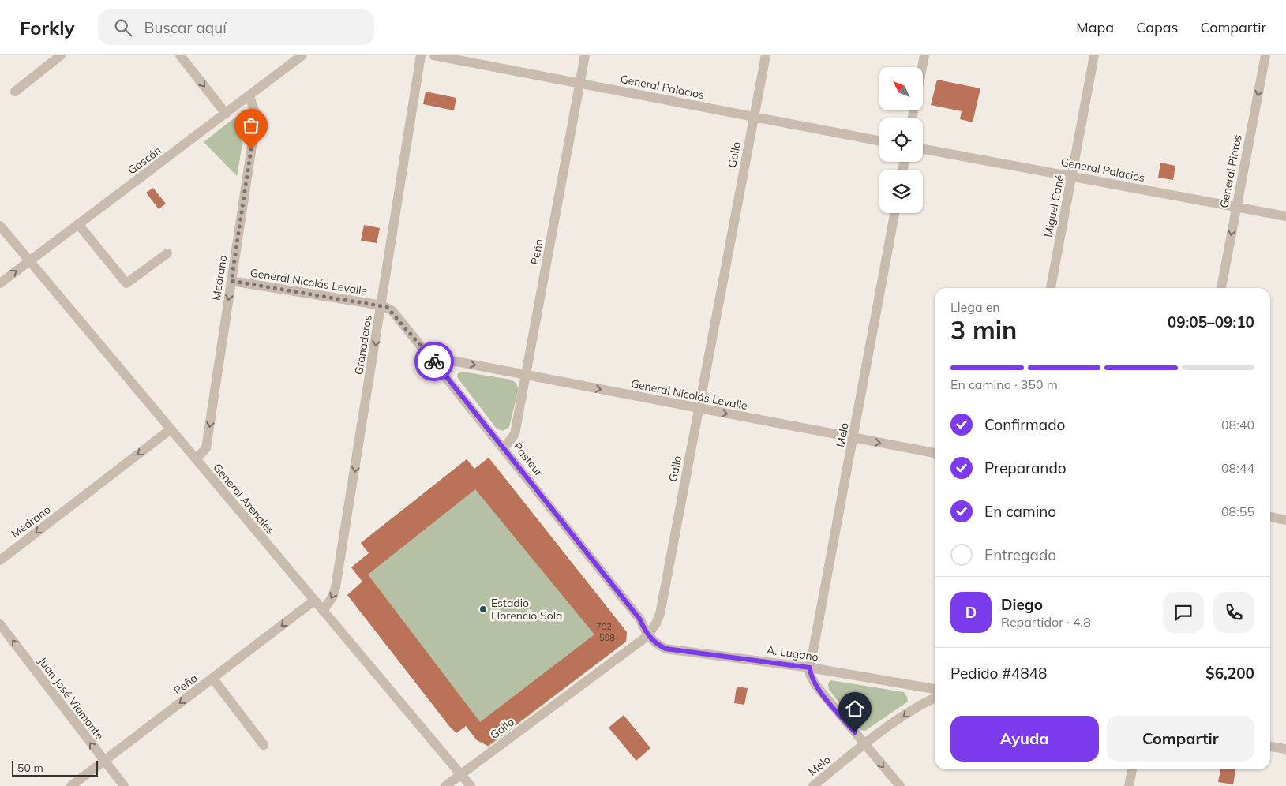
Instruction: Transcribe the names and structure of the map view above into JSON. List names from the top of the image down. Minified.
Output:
{"streets":{"street":["General Palacios","Gallo","Gascón","General Pintos","Miguel Cané","Peña","Medrano","General Nicolás Levalle","Granaderos","Melo","Pasteur","General Arenales","A. Lugano","Juan José Viamonte"]},"crossings":[["General Palacios","Gallo"],["General Palacios","General Pintos"],["General Palacios","Miguel Cané"],["General Palacios","Peña"],["Gallo","General Nicolás Levalle"],["Gallo","Pasteur"],["Gallo","General Arenales"],["Gallo","A. Lugano"],["Gascón","Medrano"],["Gascón","General Arenales"],["Peña","General Nicolás Levalle"],["Peña","Pasteur"],["Peña","General Arenales"],["Peña","Juan José Viamonte"],["Medrano","General Nicolás Levalle"],["Medrano","General Arenales"],["General Nicolás Levalle","Granaderos"],["General Nicolás Levalle","Melo"],["General Nicolás Levalle","Pasteur"],["Granaderos","Pasteur"],["Granaderos","General Arenales"],["Melo","A. Lugano"],["Pasteur","A. Lugano"]],"one_way":["General Pintos","Peña","Medrano","General Nicolás Levalle","Granaderos","Juan José Viamonte"],"places":["Estadio Florencio Sola"],"house_numbers":["702","598"],"scale_bar":"50 m","north":"top left","page":{"header":"Forkly","search":"Buscar aquí","nav":["Mapa","Capas","Compartir"],"heading":["3 min","Llega en","09:05–09:10"],"panel":["Diego","Repartidor · 4.8","Pedido #4848","$6,200"],"bar":"En camino · 350 m","list":[["Confirmado","08:40"],["Preparando","08:44"],["En camino","08:55"],"Entregado"],"round":"D","buttons":["Ayuda","Compartir"],"scale":"50 m"}}
